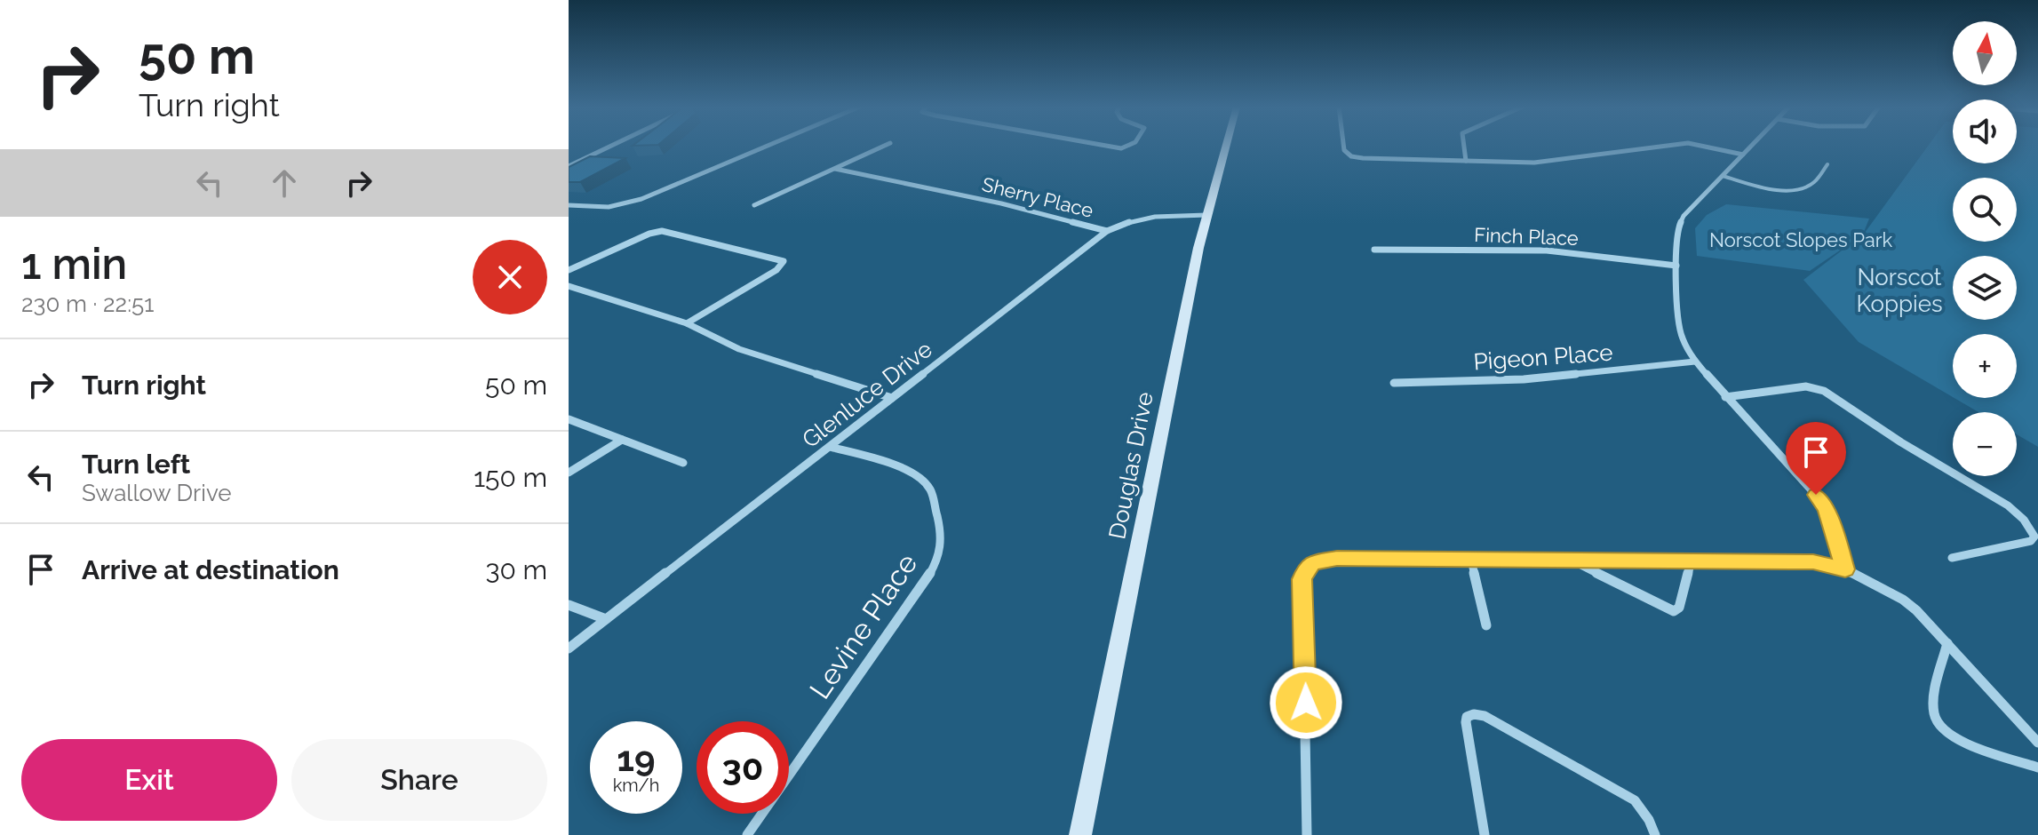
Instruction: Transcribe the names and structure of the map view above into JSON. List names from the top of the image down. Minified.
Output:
{"streets":{"street":["Sherry Place","Finch Place","Pigeon Place","Glenluce Drive","Douglas Drive","Levine Place"]},"crossings":[["Sherry Place","Glenluce Drive"],["Glenluce Drive","Douglas Drive"],["Glenluce Drive","Levine Place"]],"parks":["Norscot Slopes Park","Norscot Koppies"],"north":"top","page":{"turn":["50 m","Turn right"],"map_buttons":["+","−"],"heading":["1 min","230 m · 22:51"],"list":[{"name":"Turn right","value":"50 m"},{"name":"Turn left","note":"Swallow Drive","value":"150 m"},{"name":"Arrive at destination","value":"30 m"}],"speed":"19 km/h","limit":"30","buttons":["Exit","Share"]}}
